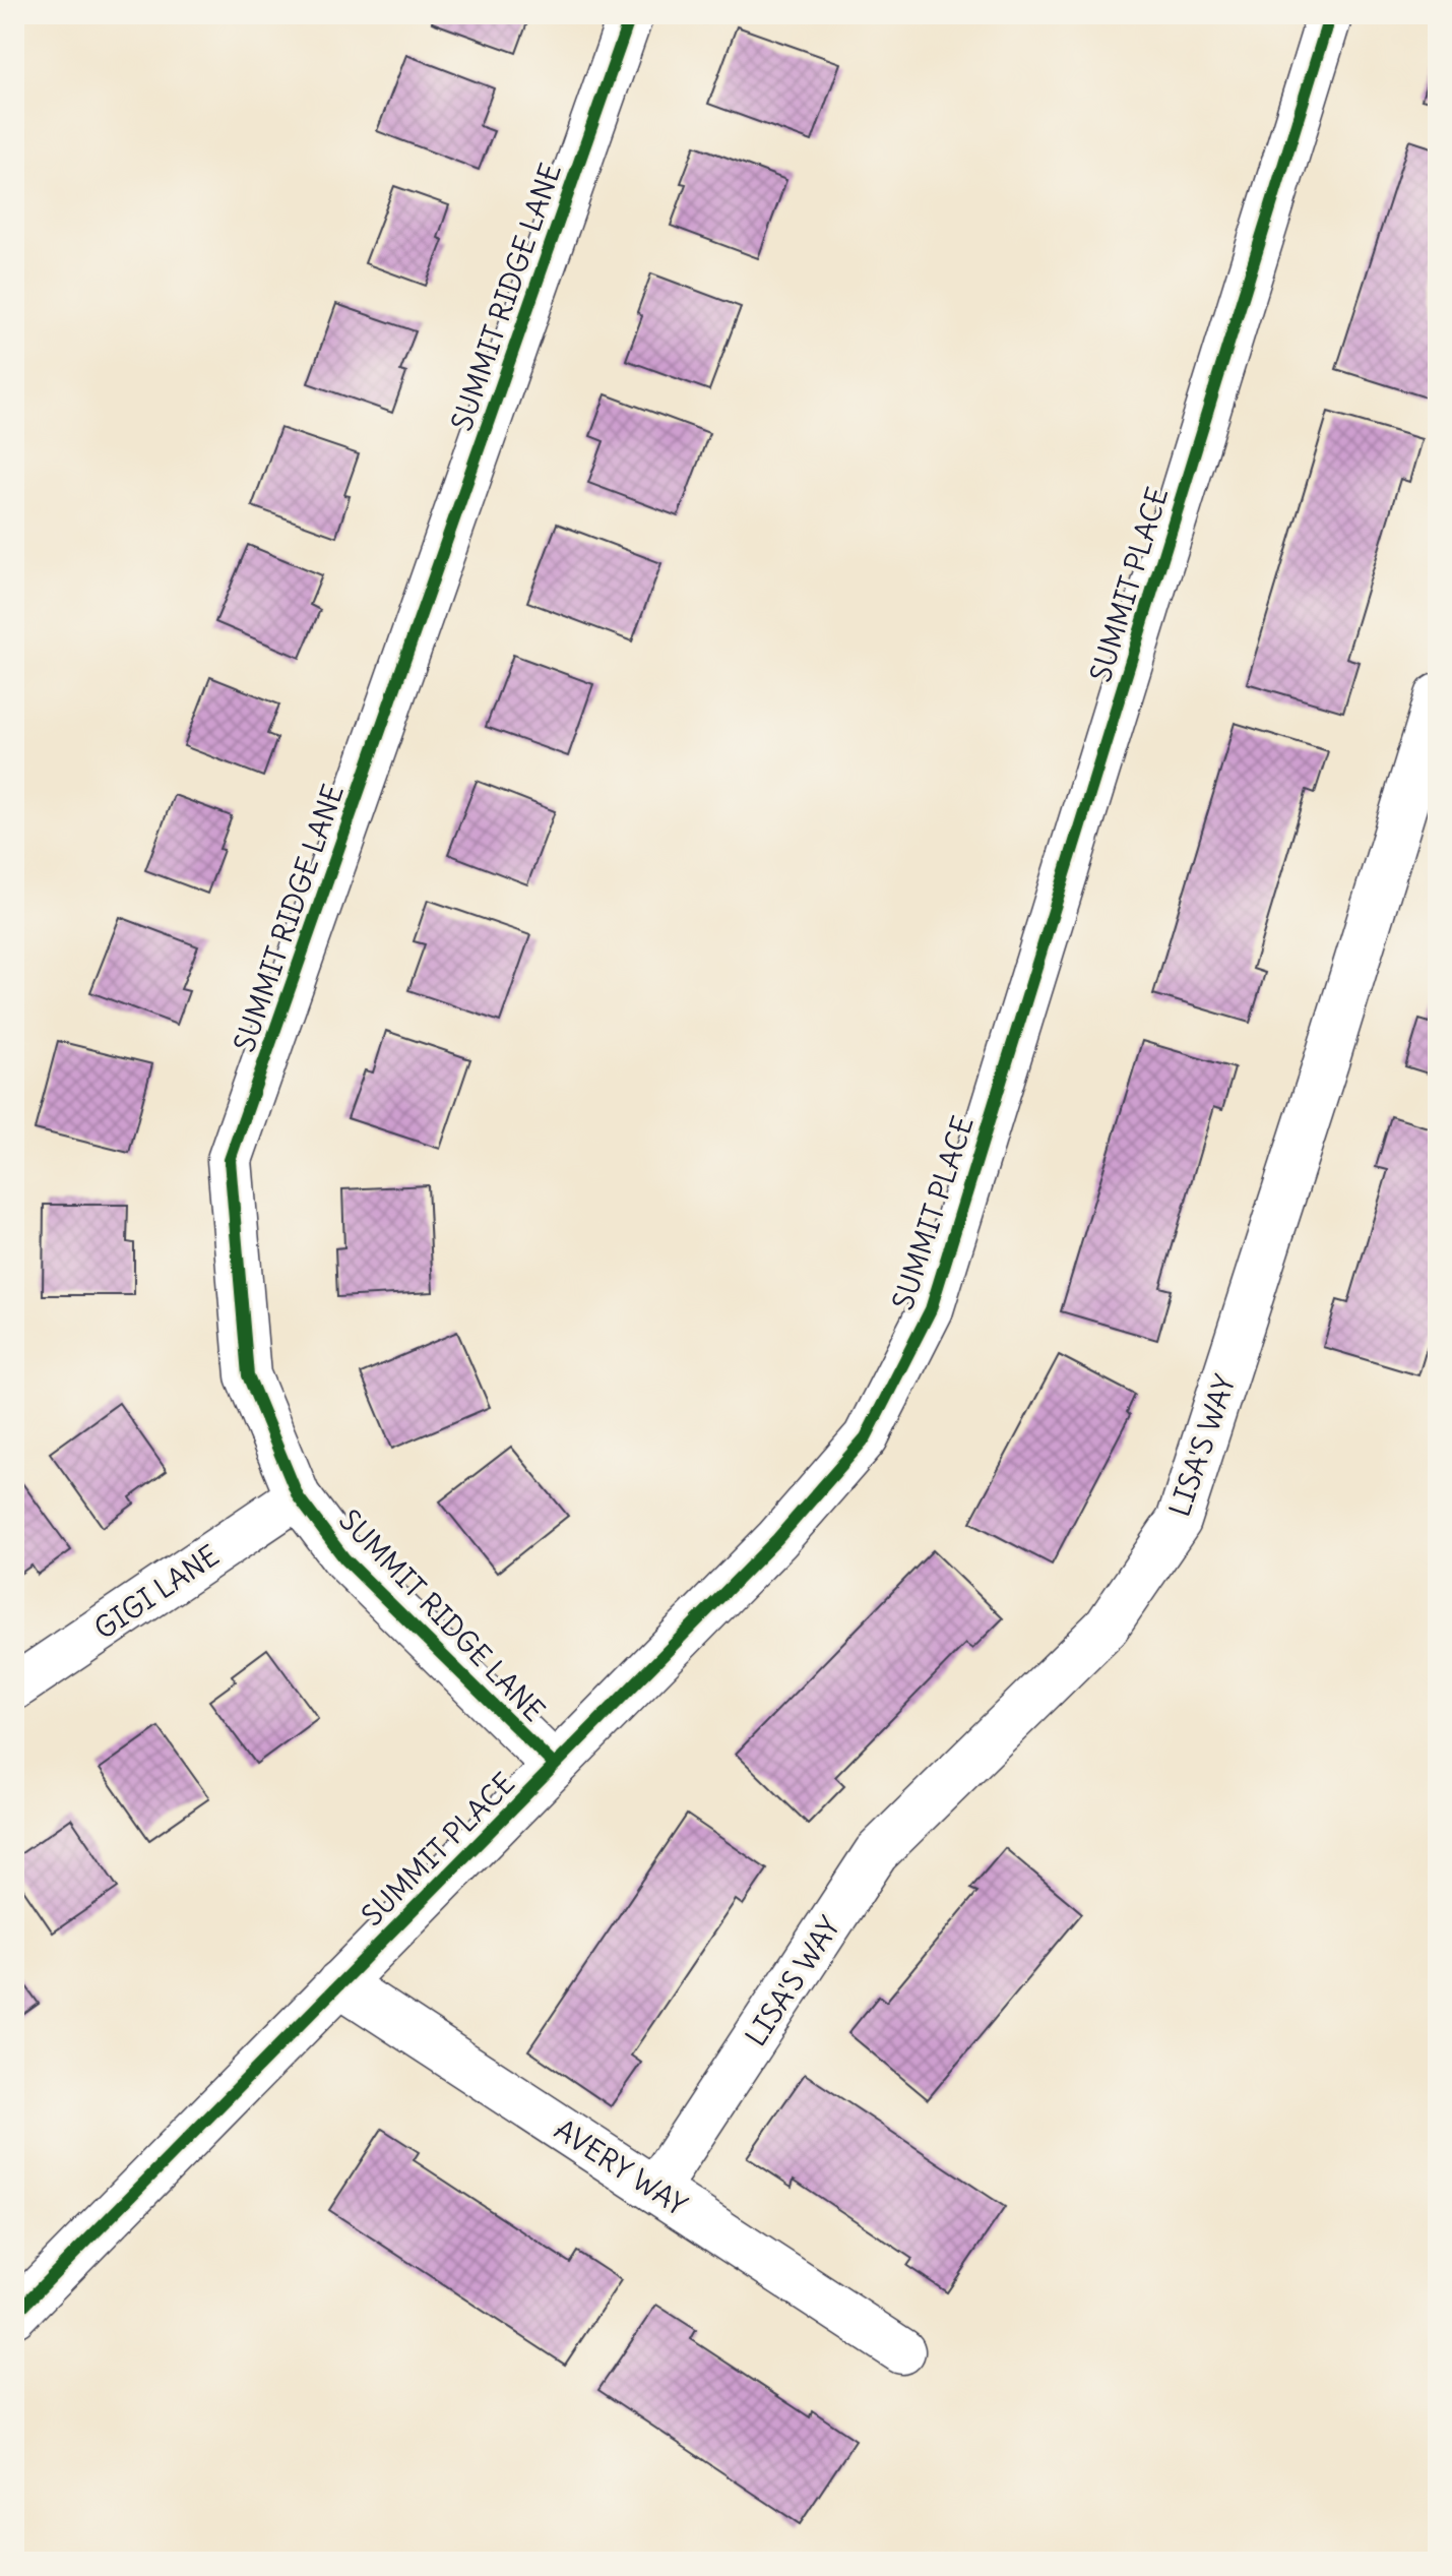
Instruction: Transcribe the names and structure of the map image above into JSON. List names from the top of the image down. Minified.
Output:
{"streets":{"street":["SUMMIT RIDGE LANE","SUMMIT PLACE","LISA'S WAY","GIGI LANE","AVERY WAY"]},"crossings":[["SUMMIT RIDGE LANE","SUMMIT PLACE"],["SUMMIT RIDGE LANE","GIGI LANE"],["SUMMIT PLACE","AVERY WAY"],["LISA'S WAY","AVERY WAY"]]}
